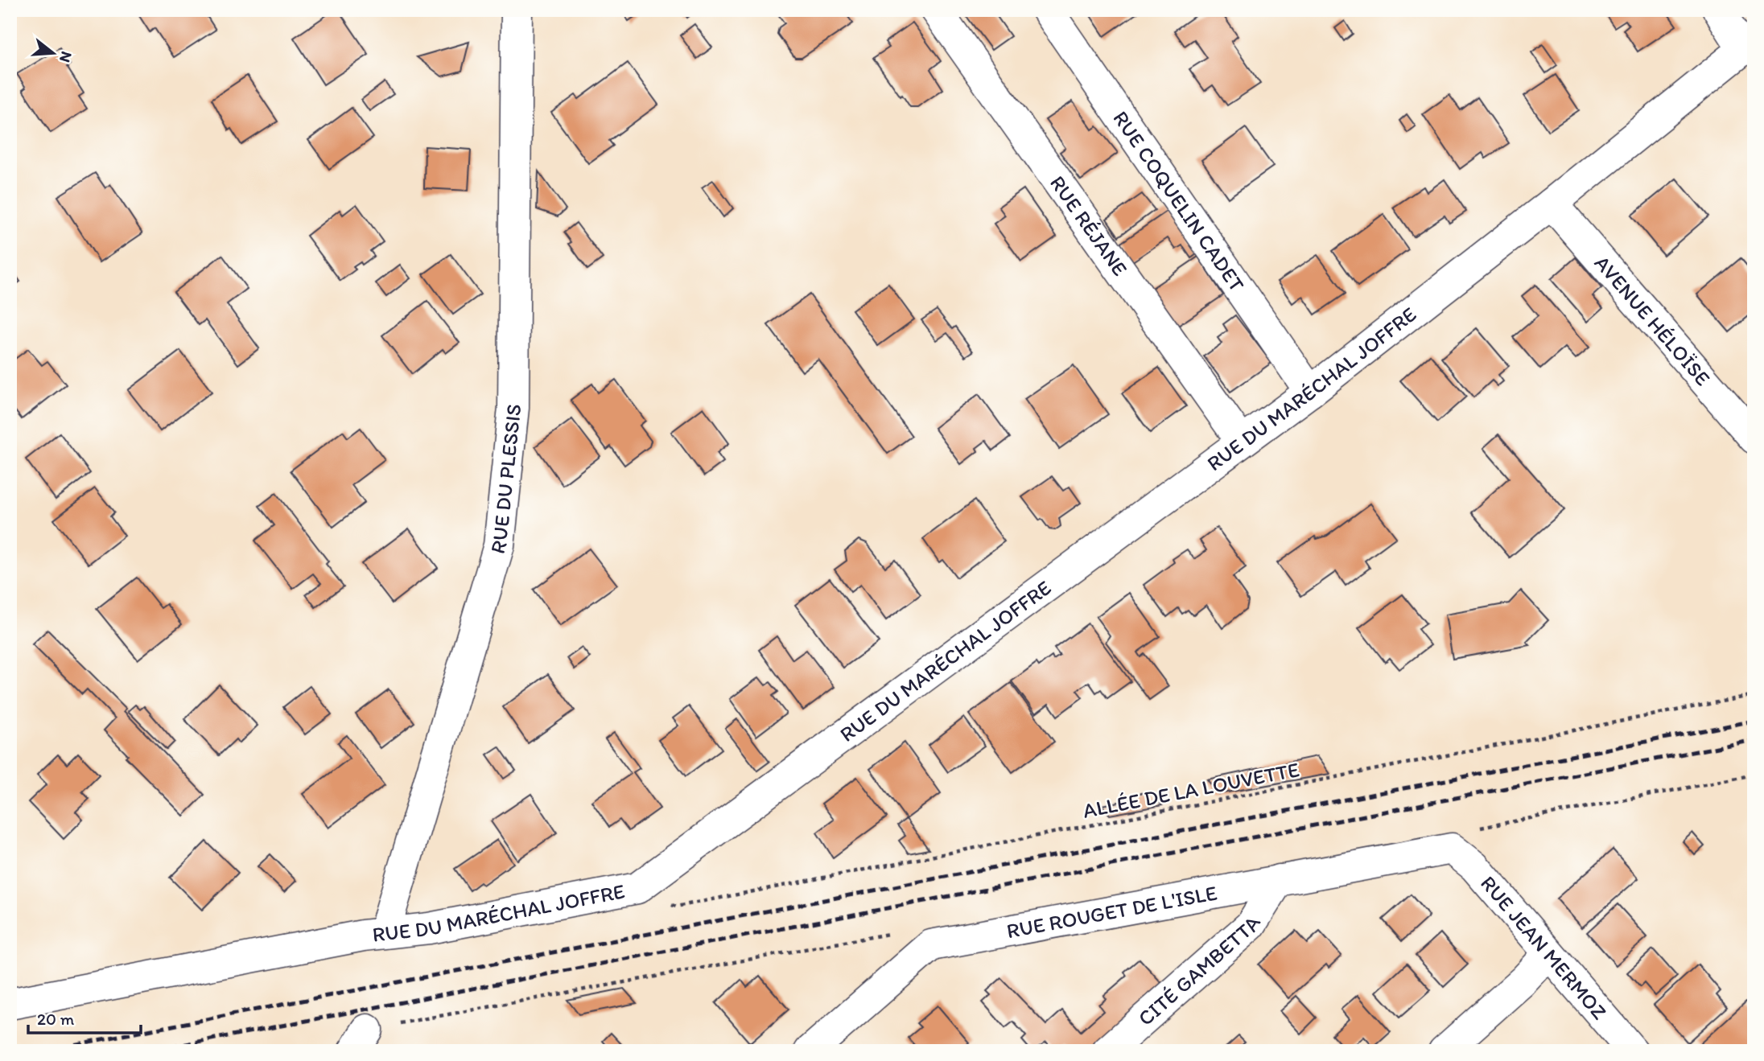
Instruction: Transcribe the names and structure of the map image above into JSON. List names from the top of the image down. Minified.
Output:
{"streets":{"street":["RUE COQUELIN CADET","RUE RÉJANE","AVENUE HÉLOÏSE","RUE DU MARÉCHAL JOFFRE","RUE DU PLESSIS","RUE ROUGET DE L'ISLE","RUE JEAN MERMOZ","CITÉ GAMBETTA"],"path":["ALLÉE DE LA LOUVETTE"]},"crossings":[["RUE COQUELIN CADET","RUE DU MARÉCHAL JOFFRE"],["RUE RÉJANE","RUE DU MARÉCHAL JOFFRE"],["AVENUE HÉLOÏSE","RUE DU MARÉCHAL JOFFRE"],["RUE DU MARÉCHAL JOFFRE","RUE DU PLESSIS"],["RUE DU MARÉCHAL JOFFRE","ALLÉE DE LA LOUVETTE"],["RUE ROUGET DE L'ISLE","RUE JEAN MERMOZ"],["RUE ROUGET DE L'ISLE","CITÉ GAMBETTA"]],"scale_bar":"20 m","north":"right"}
